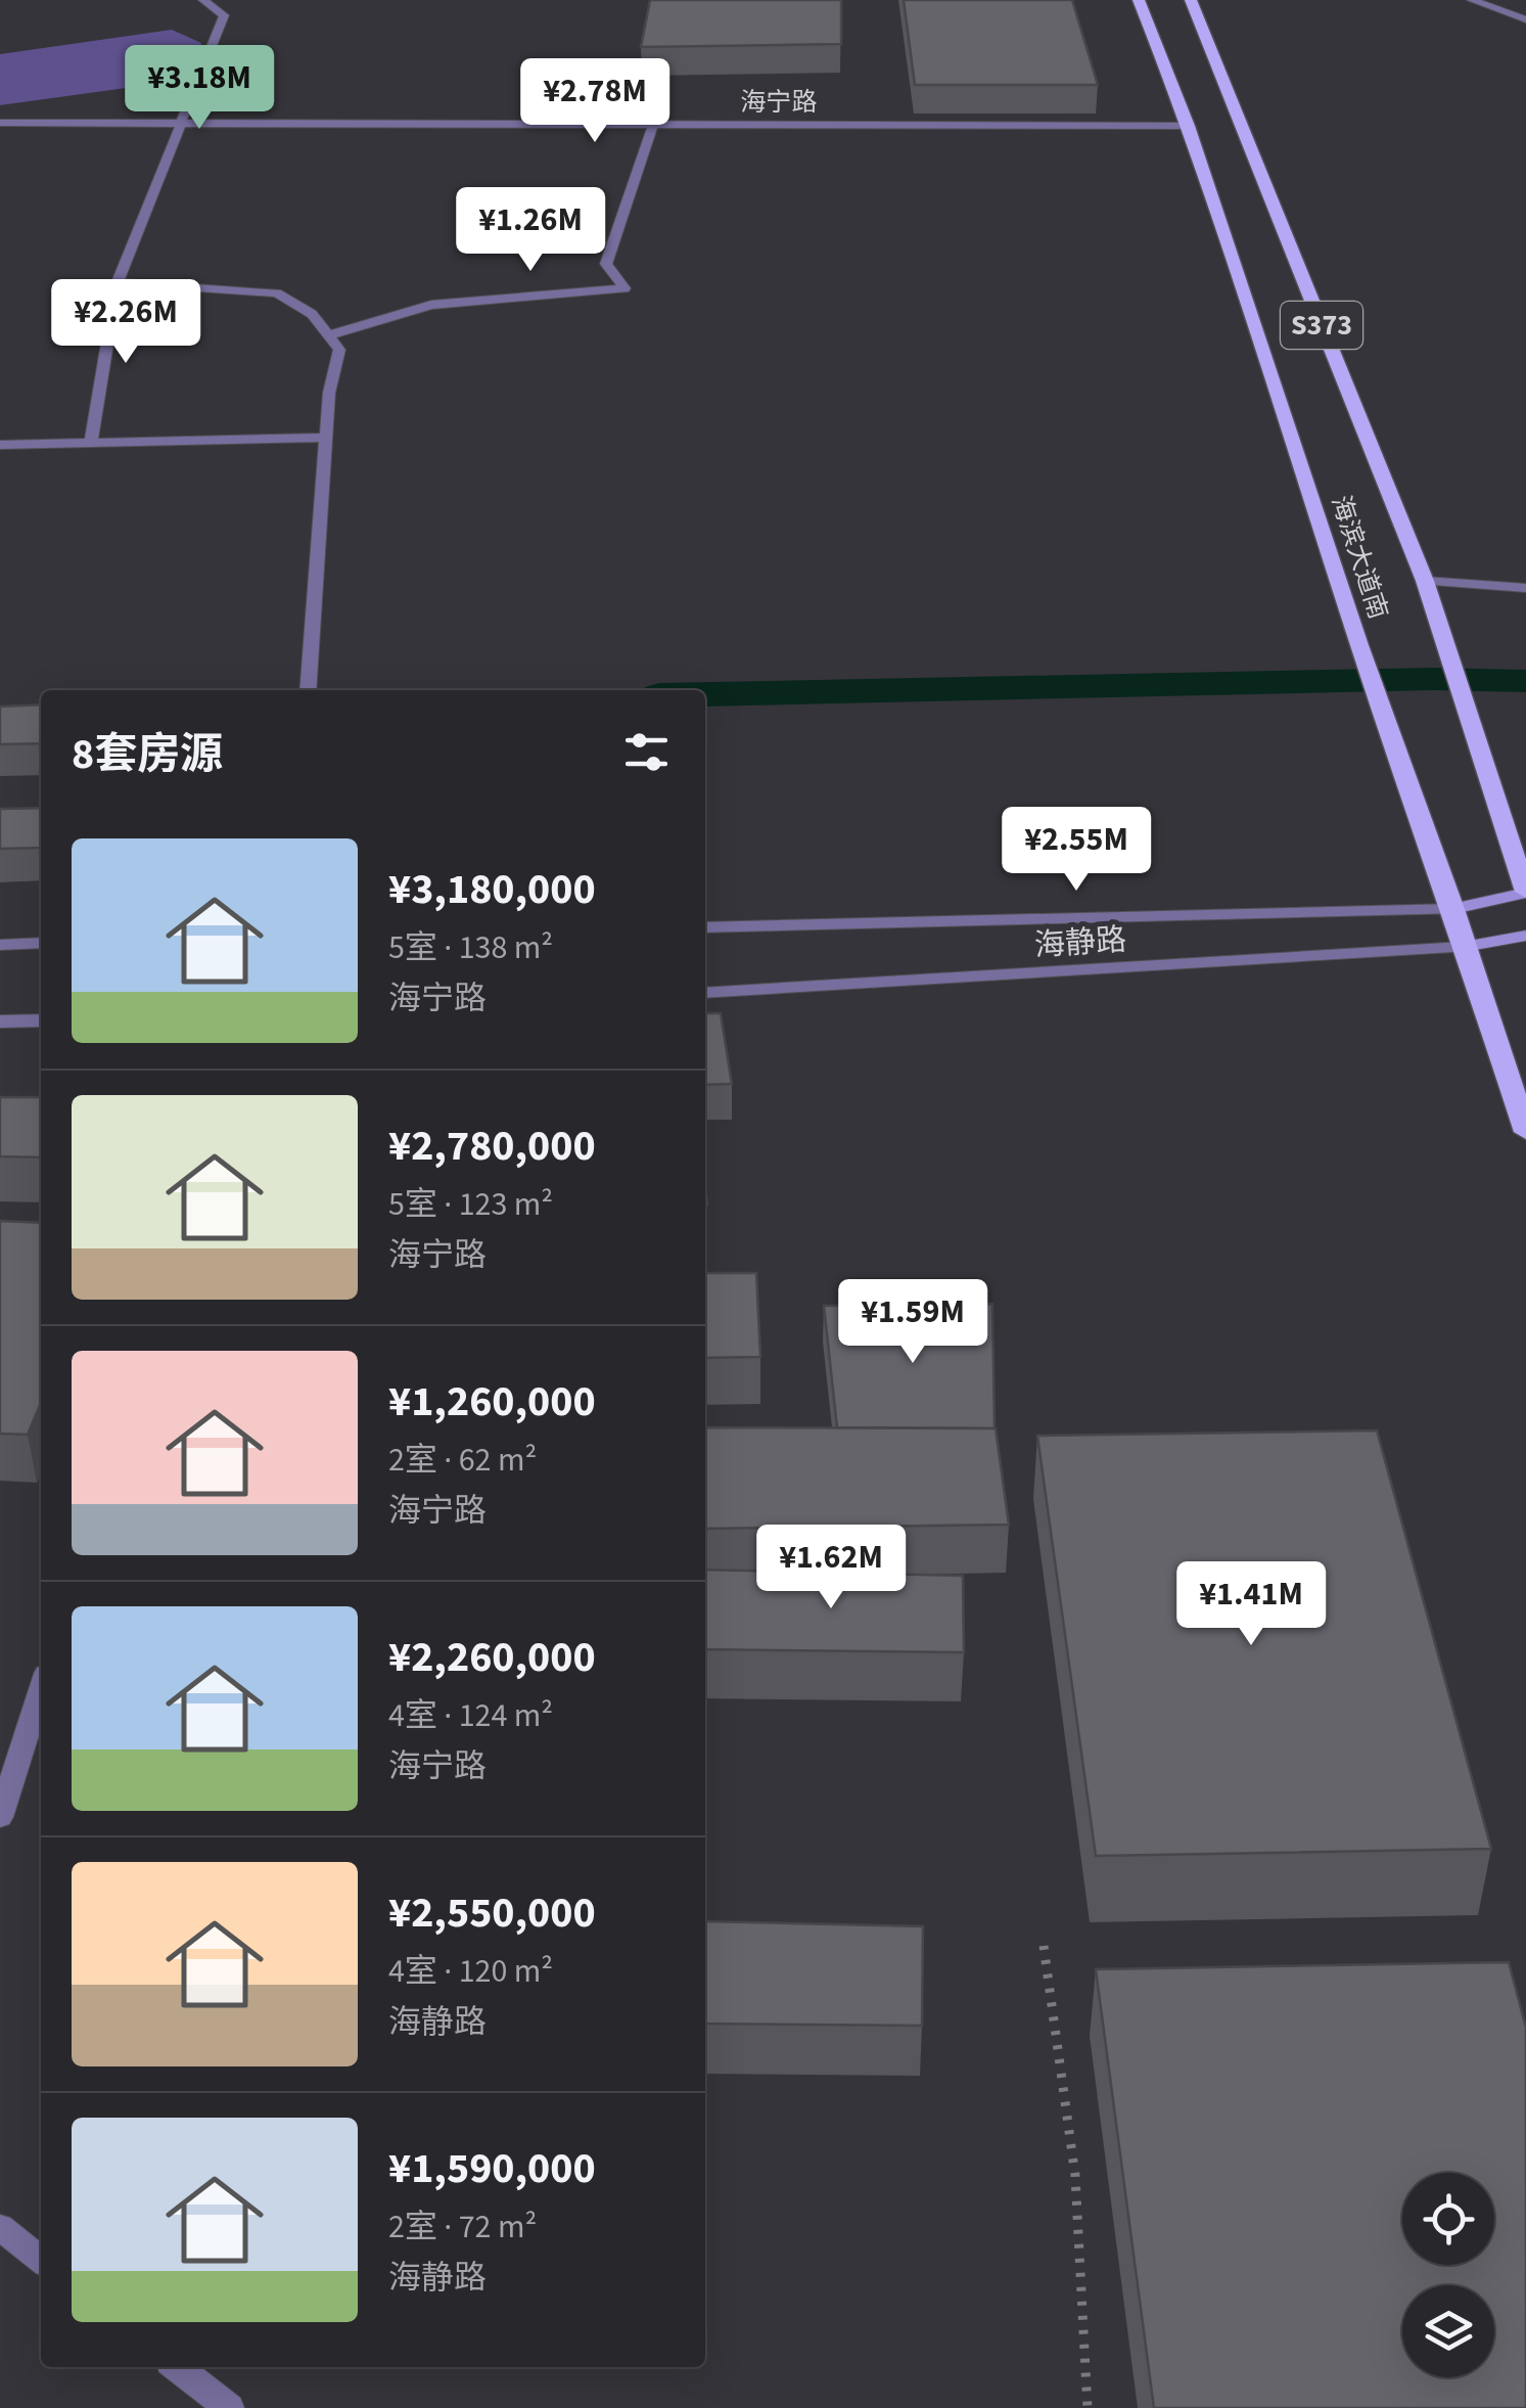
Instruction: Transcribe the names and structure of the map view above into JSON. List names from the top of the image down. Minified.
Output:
{"streets":{"main road":["S373","海滨大道南"],"street":["海宁路","海静路"]},"crossings":[["海宁路","海滨大道南"],["海滨大道南","海静路"]],"page":{"price":["¥3.18M","¥2.78M","¥1.26M","¥2.26M","¥2.55M","¥1.59M","¥1.62M","¥1.41M"],"heading":"8套房源","list":[{"name":"¥3,180,000","note":"5室 · 138 m² · 海宁路"},{"name":"¥2,780,000","note":"5室 · 123 m² · 海宁路"},{"name":"¥1,260,000","note":"2室 · 62 m² · 海宁路"},{"name":"¥2,260,000","note":"4室 · 124 m² · 海宁路"},{"name":"¥2,550,000","note":"4室 · 120 m² · 海静路"},{"name":"¥1,590,000","note":"2室 · 72 m² · 海静路"}]}}
